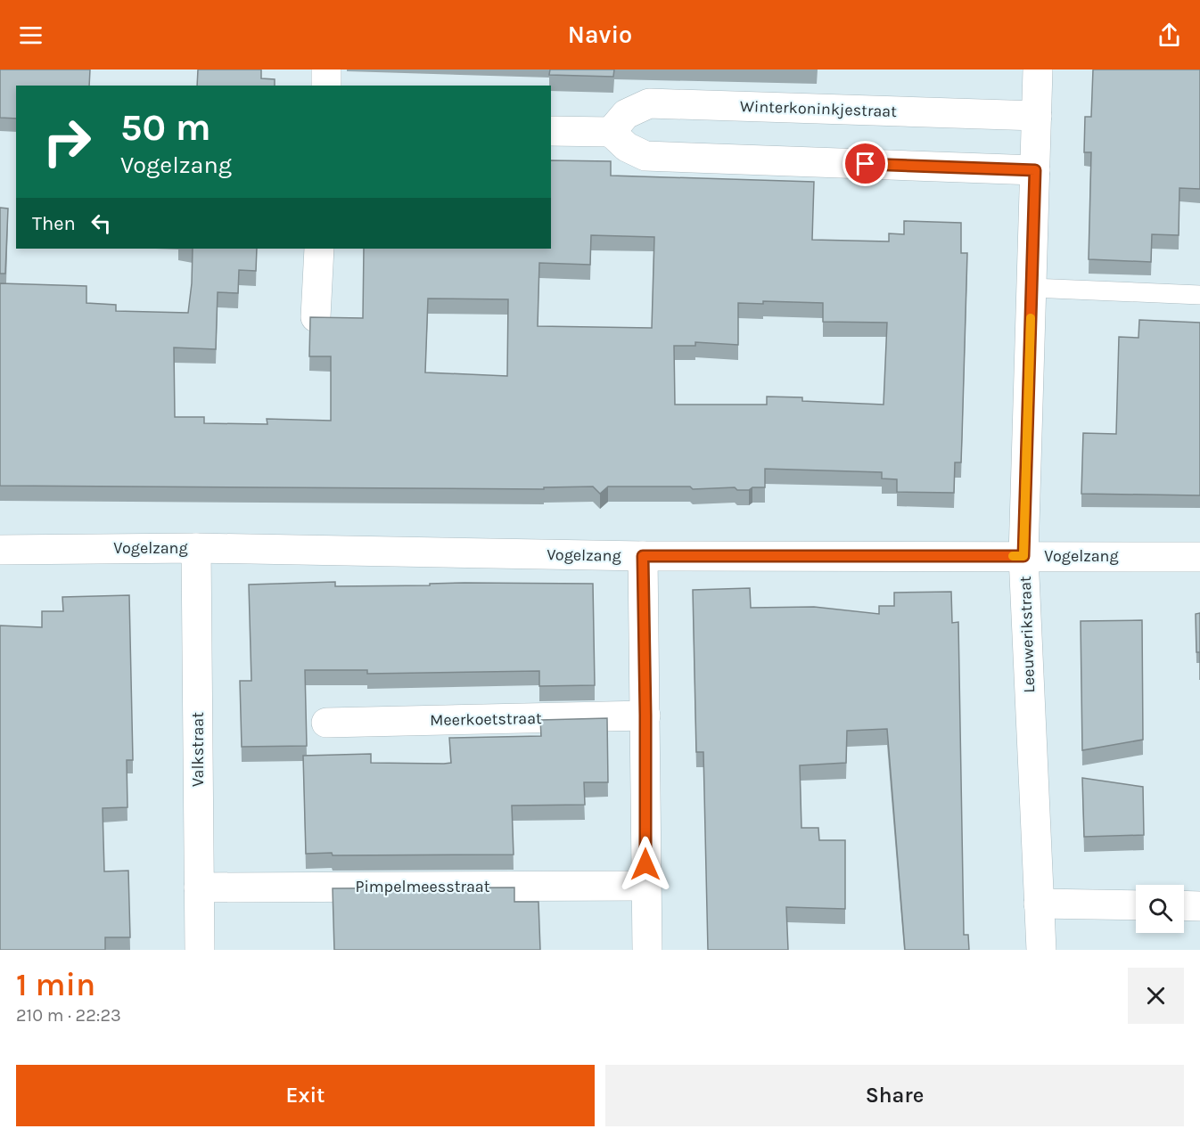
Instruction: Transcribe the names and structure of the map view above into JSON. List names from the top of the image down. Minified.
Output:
{"streets":{"street":["Winterkoninkjestraat","Vogelzang","Leeuwerikstraat","Meerkoetstraat","Valkstraat","Pimpelmeesstraat"]},"crossings":[["Winterkoninkjestraat","Leeuwerikstraat"],["Vogelzang","Leeuwerikstraat"],["Vogelzang","Valkstraat"],["Valkstraat","Pimpelmeesstraat"]],"page":{"header":"Navio","turn":["50 m","Vogelzang"],"then":"Then","heading":["1 min","210 m · 22:23"],"buttons":["Exit","Share"]}}
